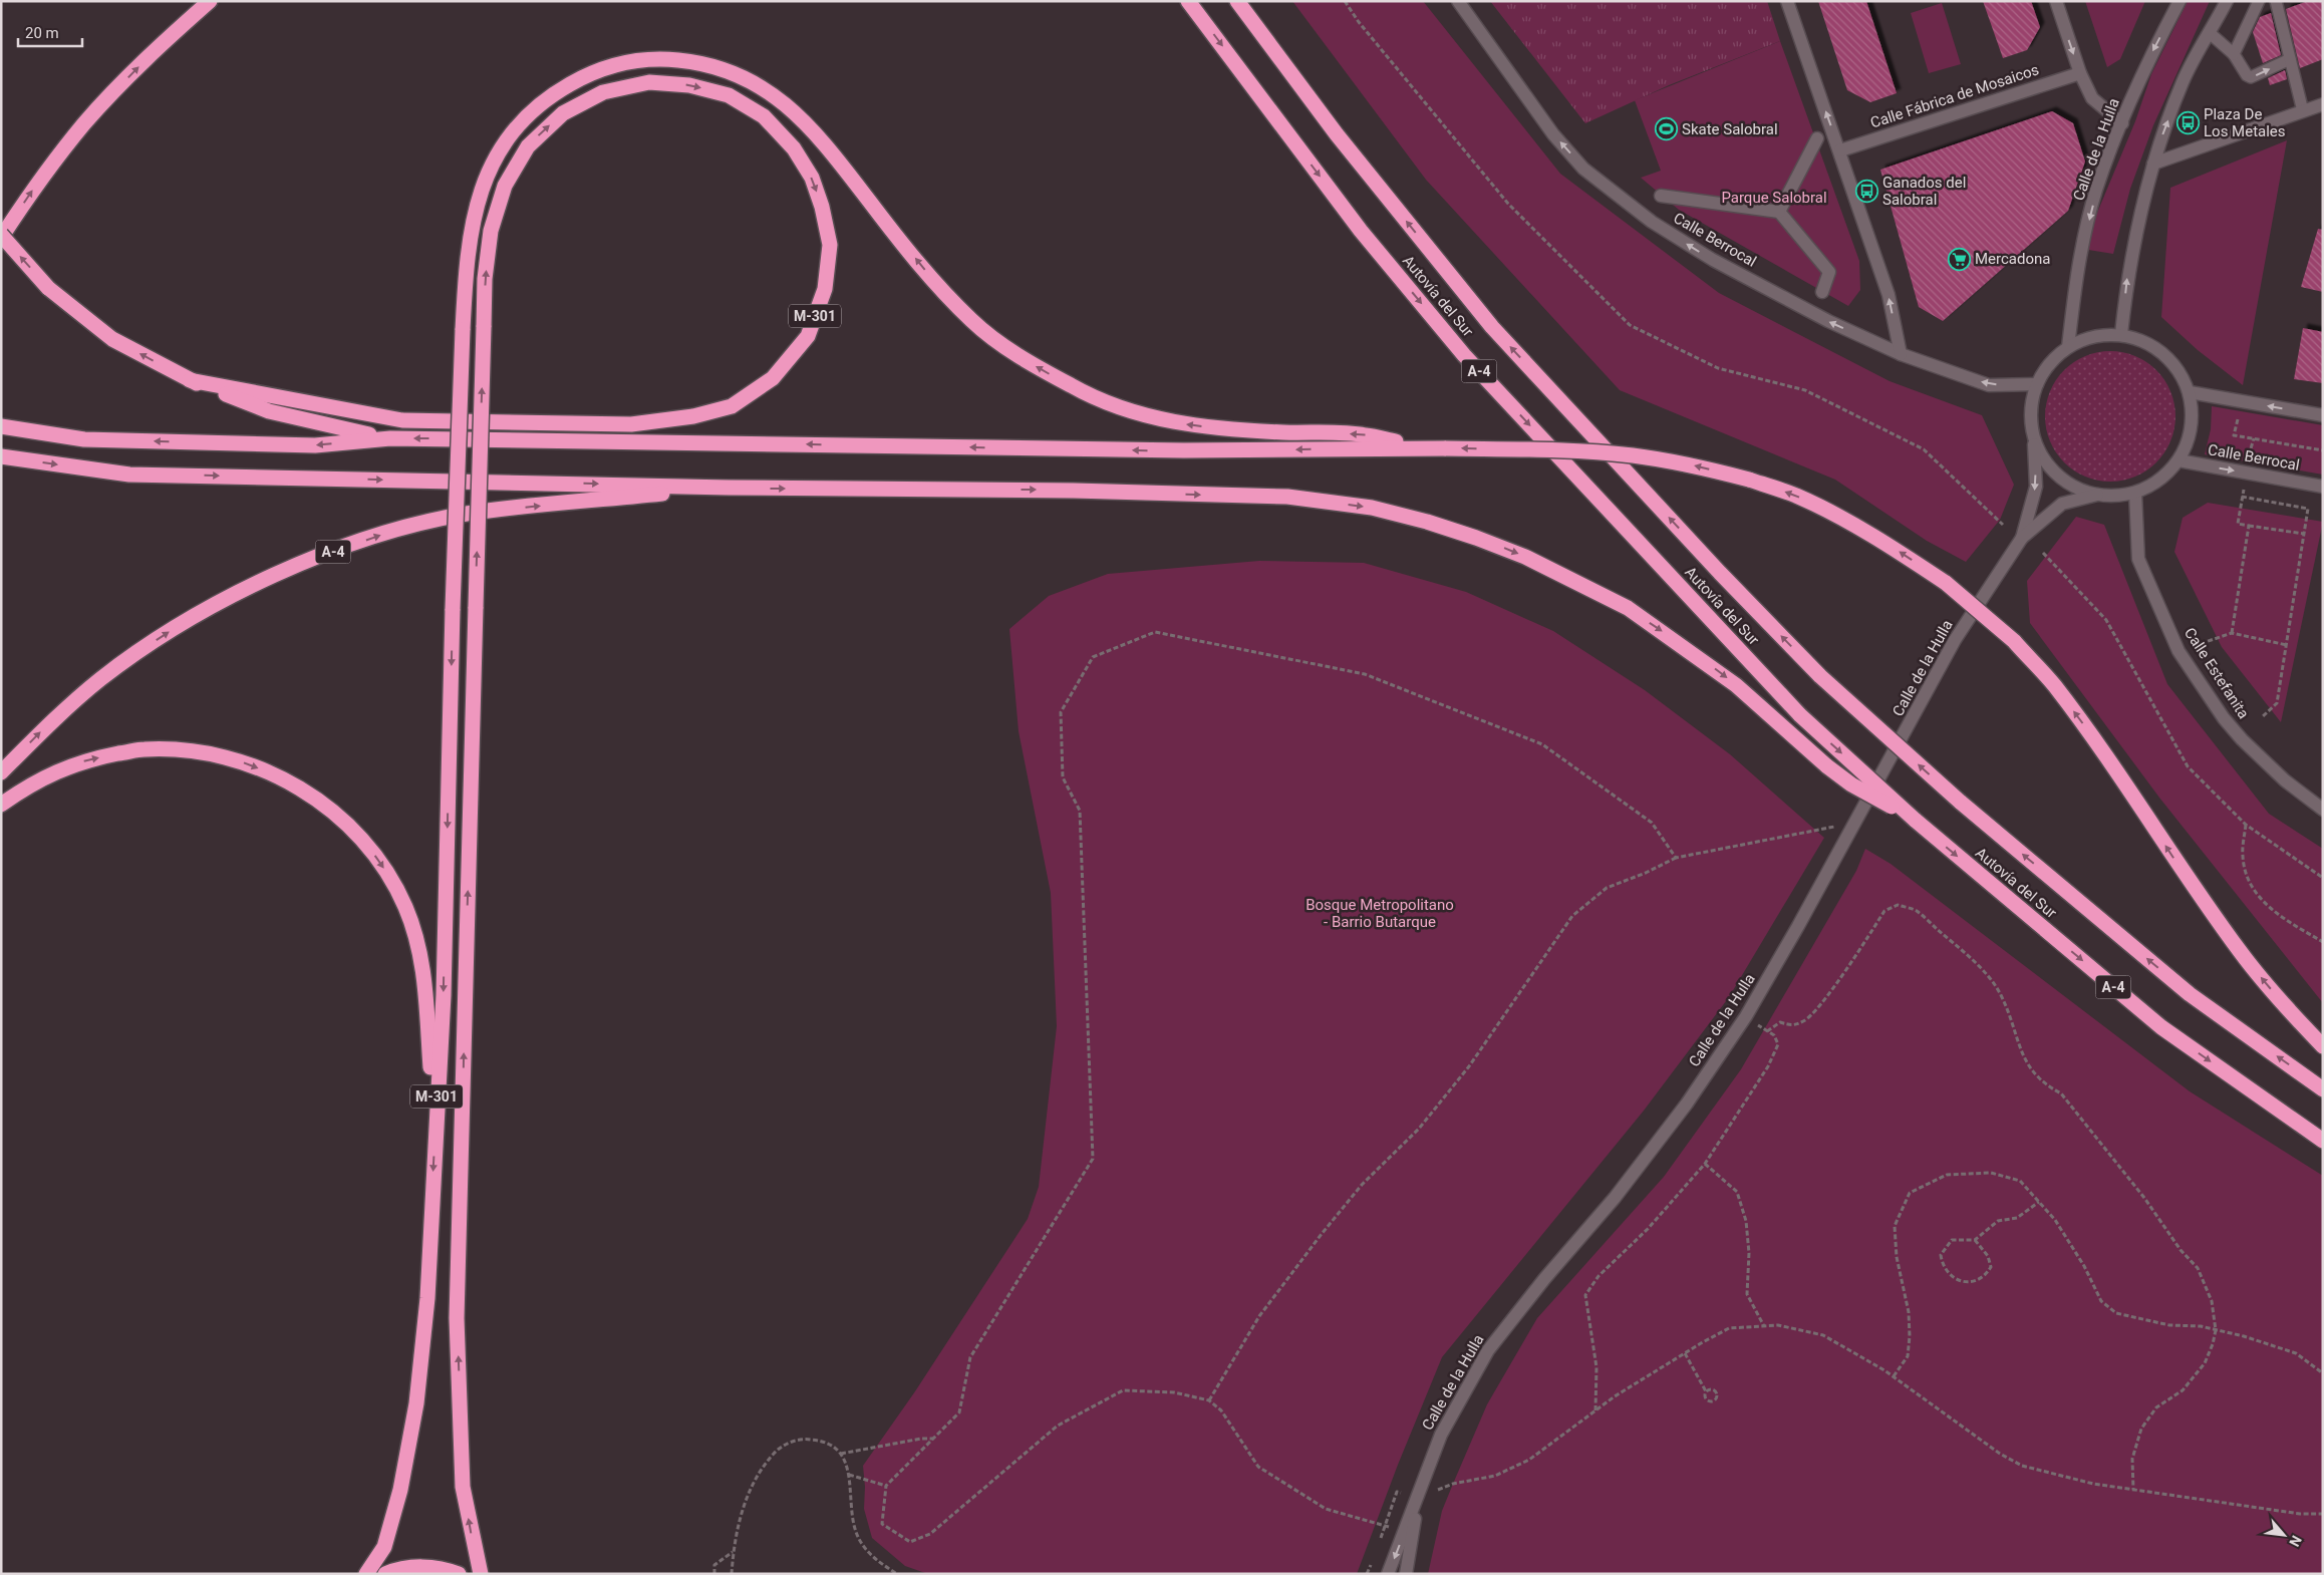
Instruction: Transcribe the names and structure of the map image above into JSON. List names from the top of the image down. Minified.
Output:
{"streets":{"highway":["Autovía del Sur","M-301","A-4"],"street":["Calle Fábrica de Mosaicos","Calle de la Hulla","Calle Berrocal","Calle Estefanita"]},"crossings":[["Calle de la Hulla","Calle Berrocal"],["Calle de la Hulla","Calle Estefanita"],["Calle Berrocal","Calle Estefanita"],["Autovía del Sur","A-4"]],"parks":["Parque Salobral","Bosque Metropolitano - Barrio Butarque"],"places":{"bus stop":["Plaza De Los Metales","Ganados del Salobral"],"sports":["Skate Salobral"],"supermarket":["Mercadona"]},"scale_bar":"20 m","north":"bottom right"}
